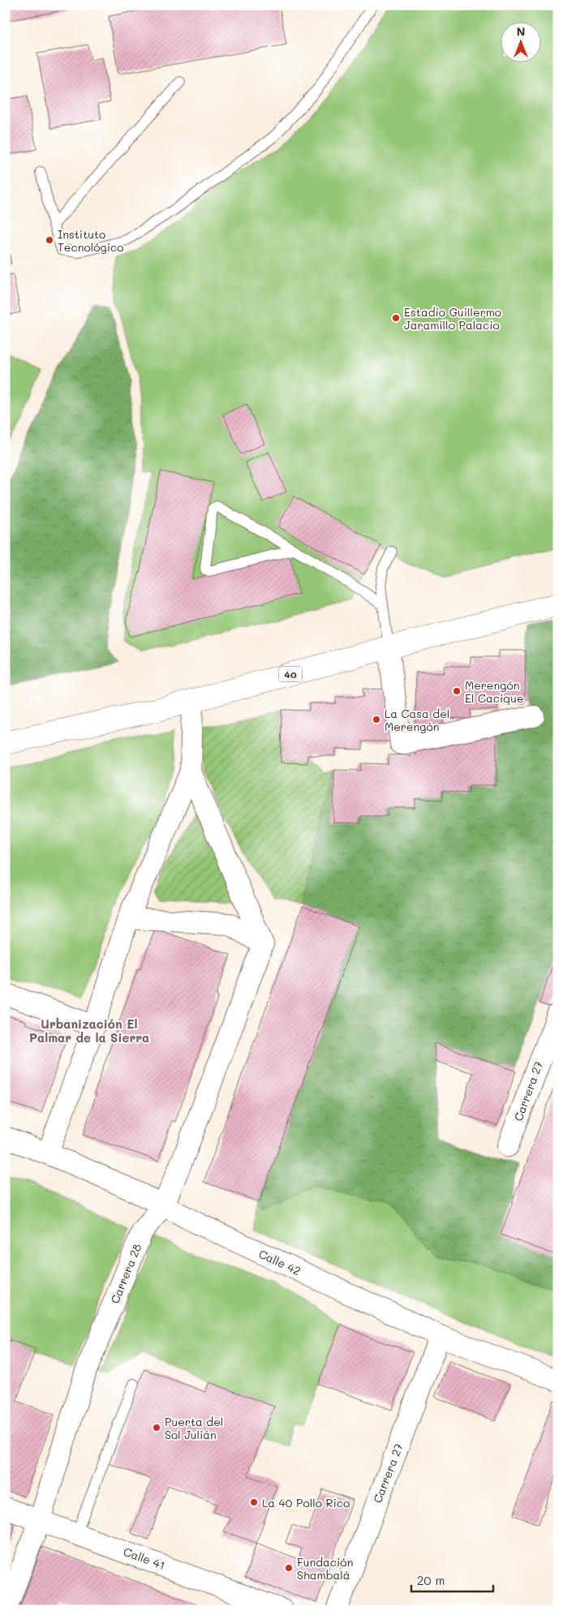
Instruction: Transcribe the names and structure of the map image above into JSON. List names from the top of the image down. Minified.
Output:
{"streets":{"main road":["40"],"street":["Carrera 27","Calle 42","Carrera 28","Calle 41"]},"crossings":[["Carrera 27","Calle 42"],["Calle 42","Carrera 28"],["Carrera 28","Calle 41"]],"districts":["Urbanización El Palmar de la Sierra"],"places":["Instituto Tecnológico","Estadio Guillermo Jaramillo Palacio","Merengón El Cacique","La Casa del Merengón","Puerta del Sol Julián","La 40 Pollo Rico","Fundación Shambalá"],"scale_bar":"20 m","north":"top"}
